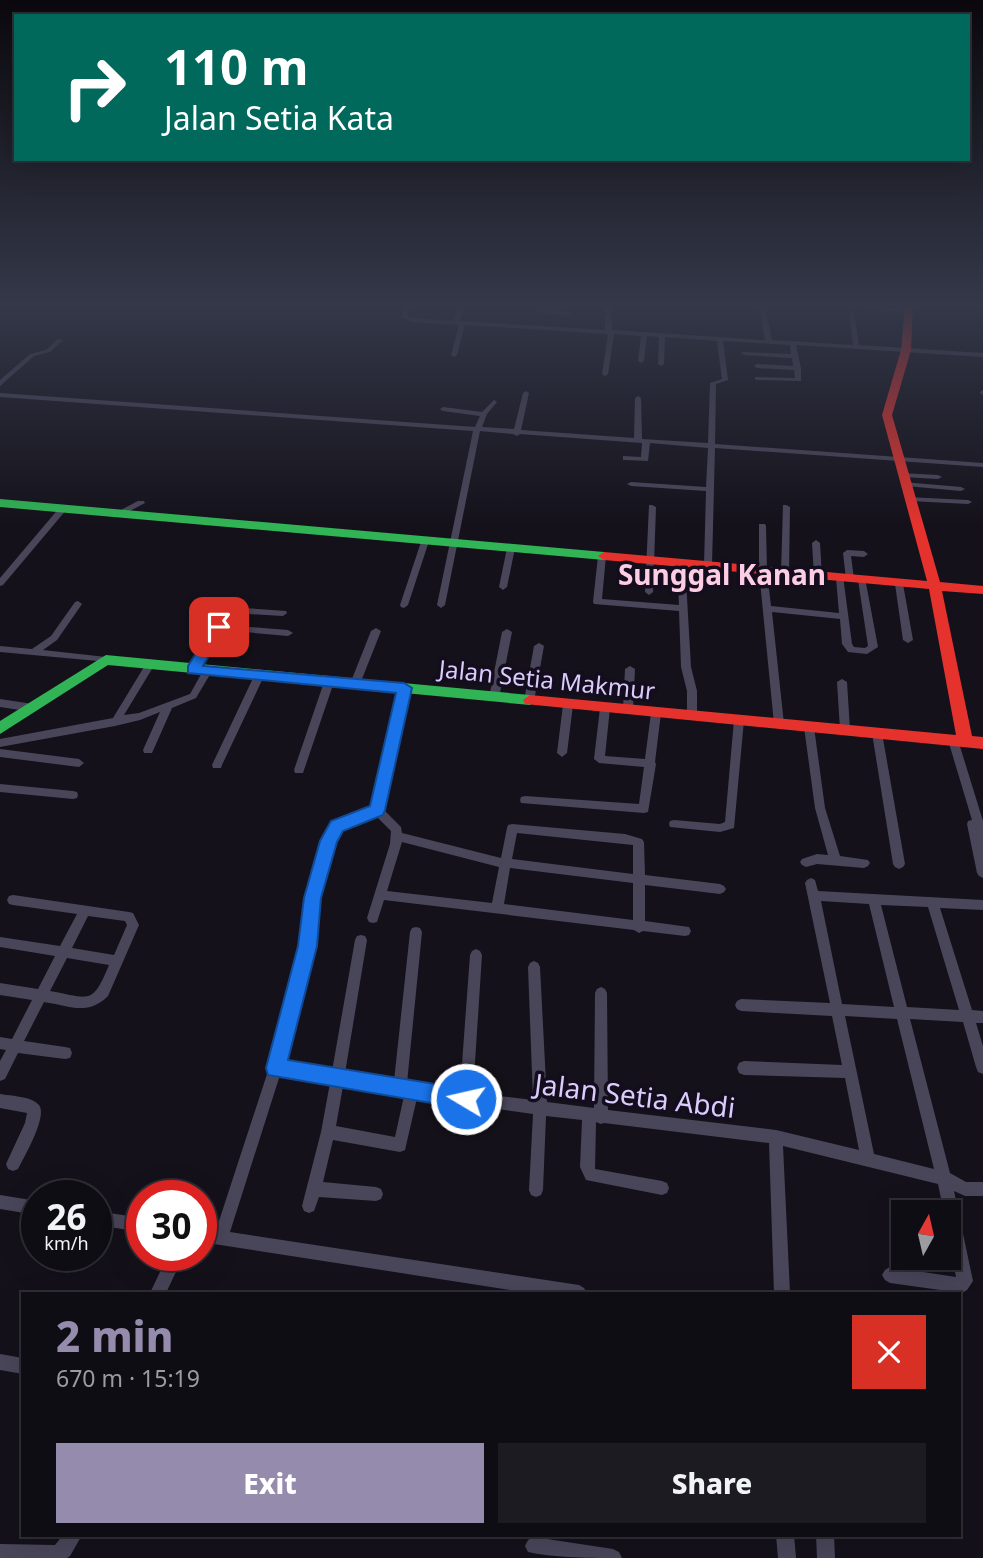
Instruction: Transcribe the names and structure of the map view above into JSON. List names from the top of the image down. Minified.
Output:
{"streets":{"street":["Jalan Setia Makmur","Jalan Setia Abdi"]},"districts":["Sunggal Kanan"],"north":"top","page":{"turn":["110 m","Jalan Setia Kata"],"speed":"26 km/h","limit":"30","heading":["2 min","670 m · 15:19"],"buttons":["Exit","Share"]}}
